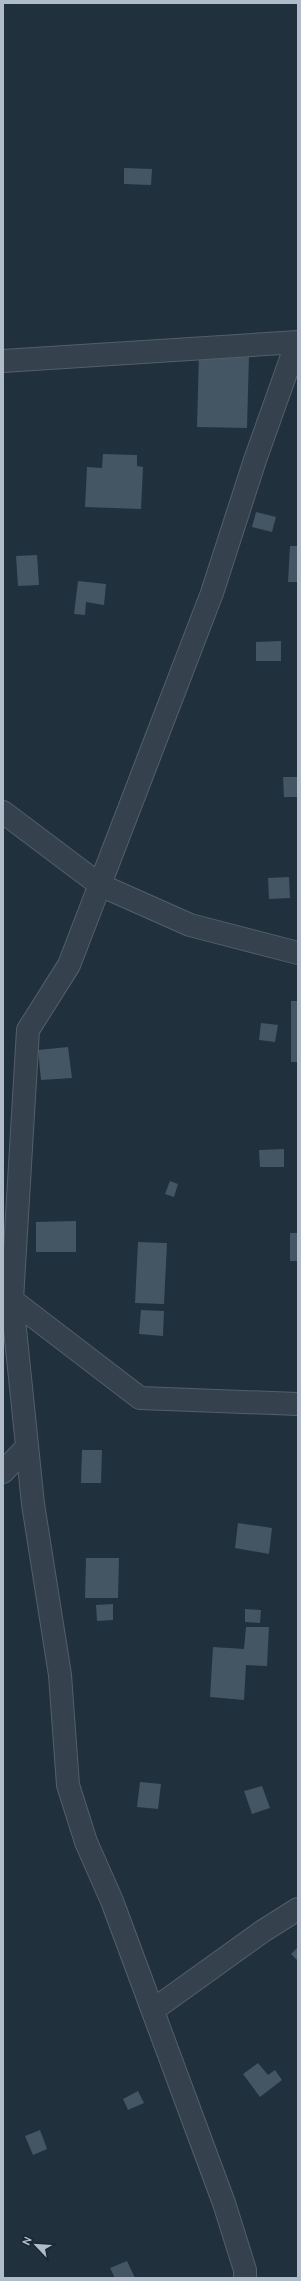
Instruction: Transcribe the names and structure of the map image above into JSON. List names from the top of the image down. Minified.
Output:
{"north":"top left"}
